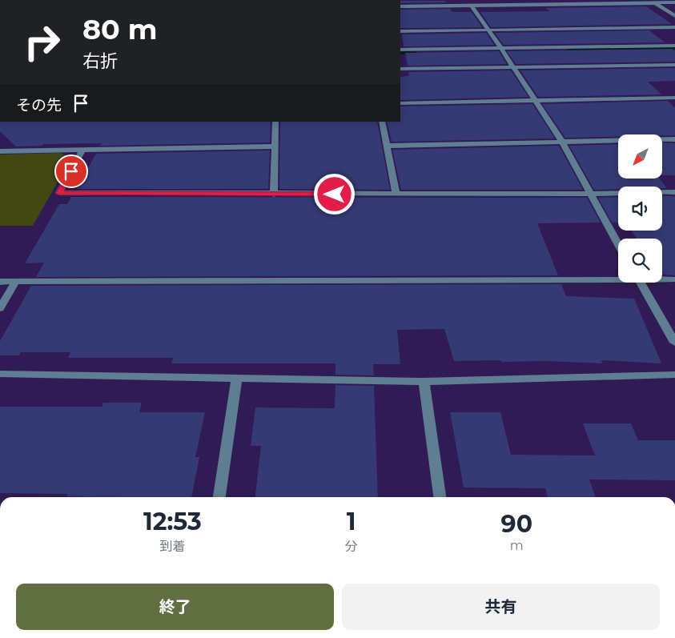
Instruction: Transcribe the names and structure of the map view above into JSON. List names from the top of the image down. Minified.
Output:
{"north":"bottom left","page":{"turn":["80 m","右折"],"then":"その先","eta":["12:53","到着","1","分","90","m"],"buttons":["終了","共有"]}}
